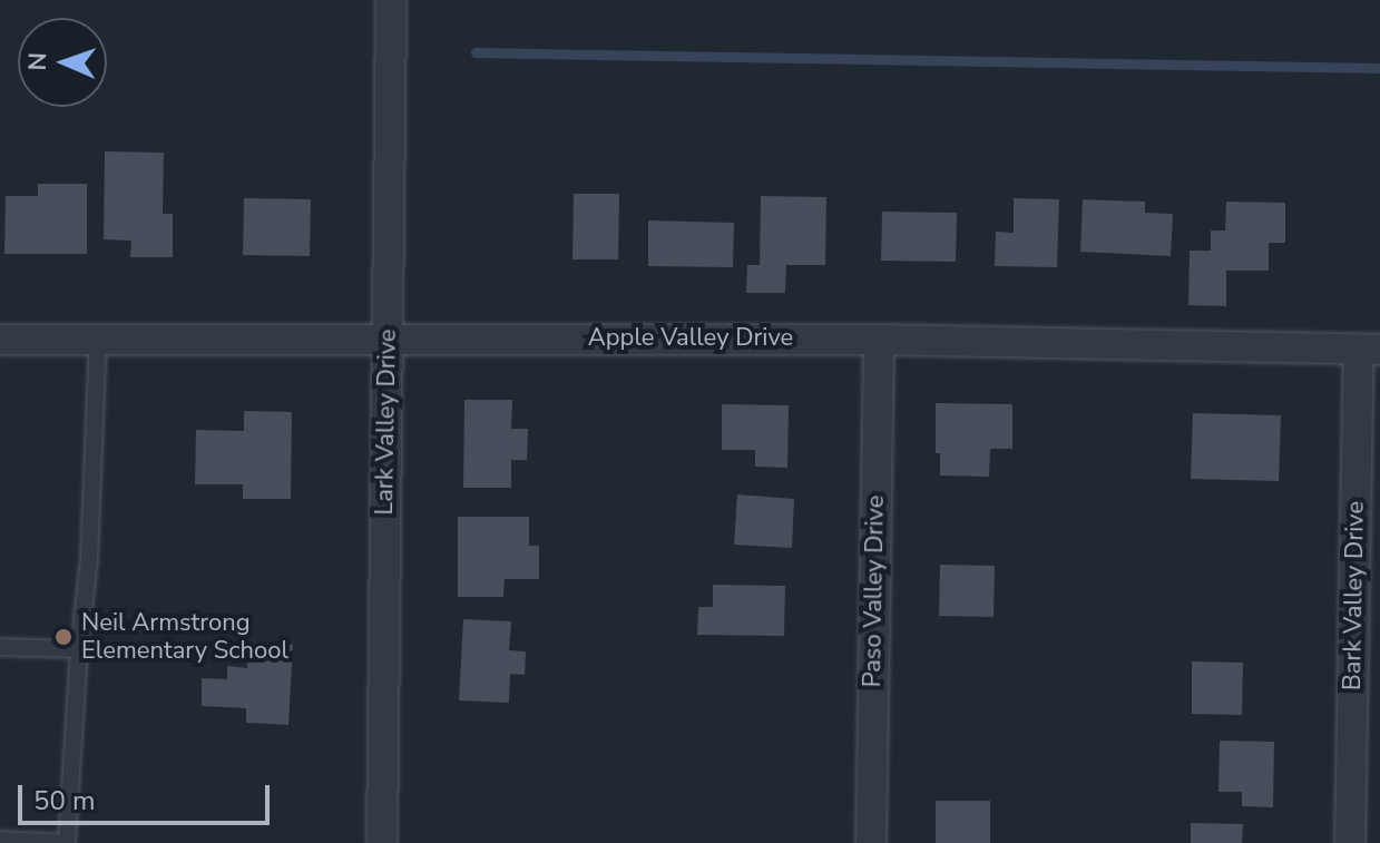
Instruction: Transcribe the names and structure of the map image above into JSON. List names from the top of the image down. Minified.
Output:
{"streets":{"street":["Apple Valley Drive","Lark Valley Drive","Paso Valley Drive","Bark Valley Drive"]},"crossings":[["Apple Valley Drive","Lark Valley Drive"],["Apple Valley Drive","Paso Valley Drive"],["Apple Valley Drive","Bark Valley Drive"]],"places":["Neil Armstrong Elementary School"],"scale_bar":"50 m","north":"left"}
